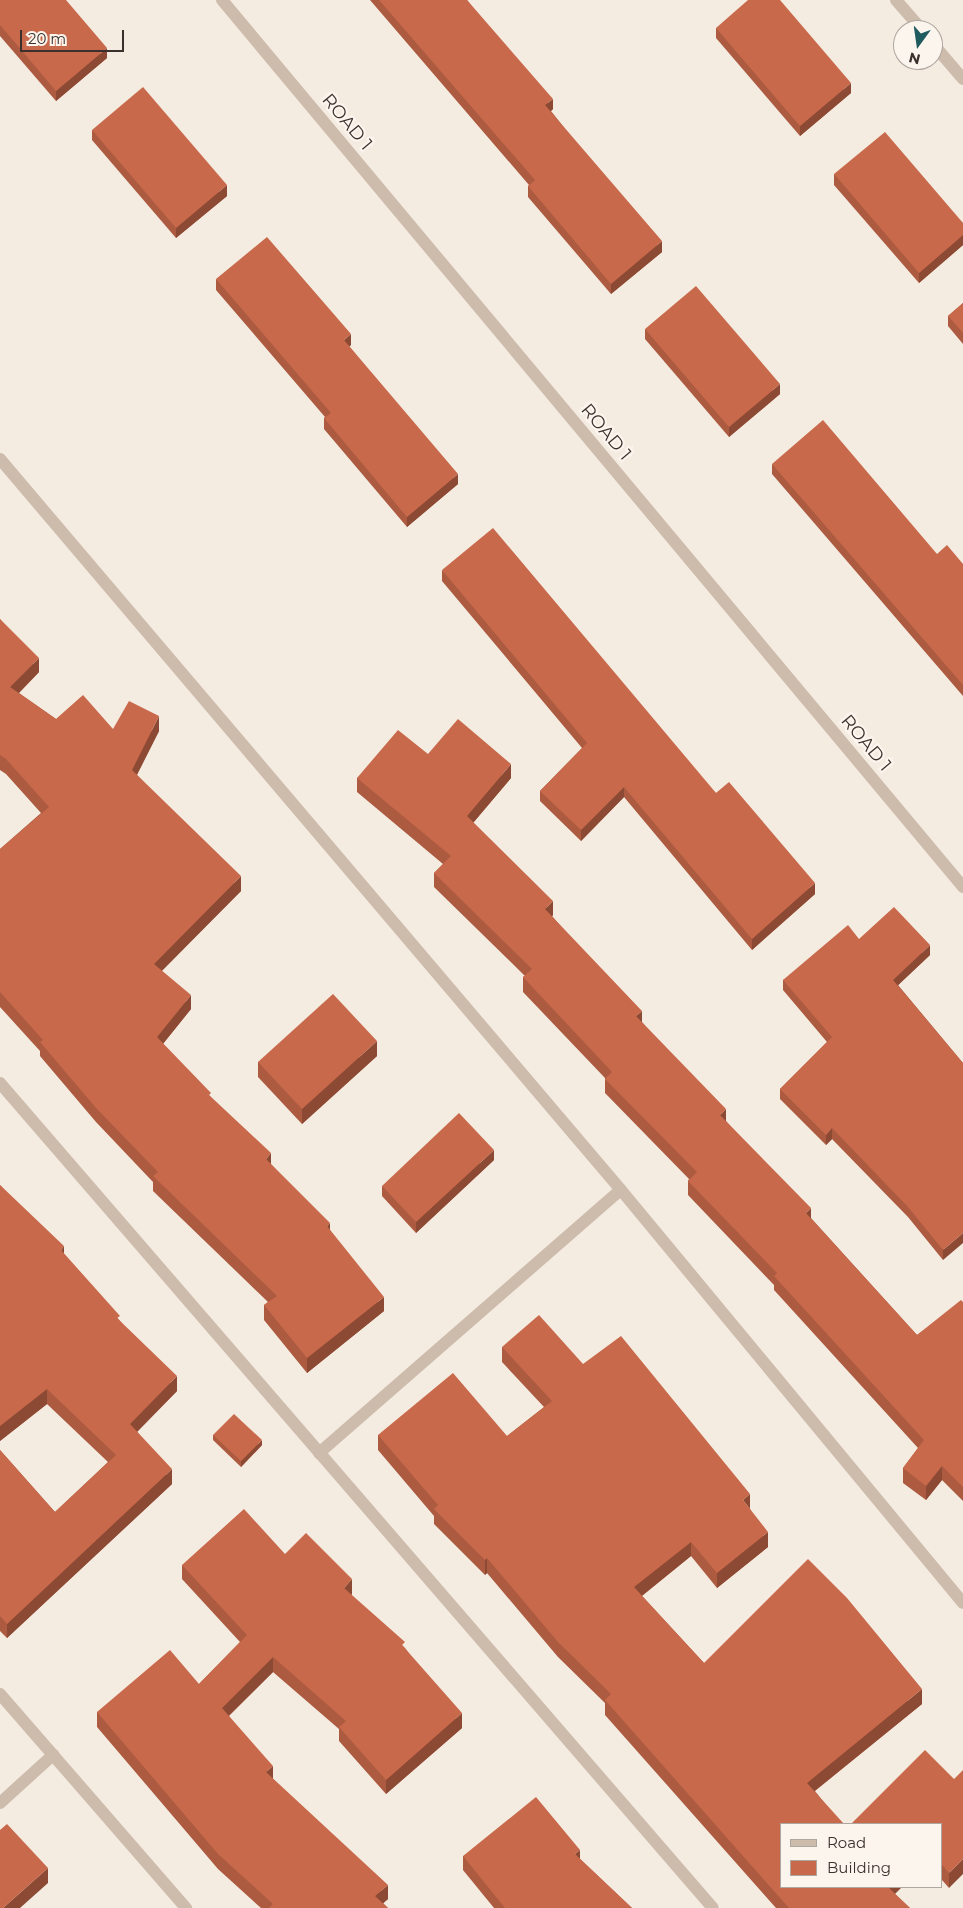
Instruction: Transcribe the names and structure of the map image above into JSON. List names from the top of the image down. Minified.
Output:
{"streets":{"street":["ROAD 1"]},"legend":["Road","Building"],"scale_bar":"20 m","north":"bottom"}
